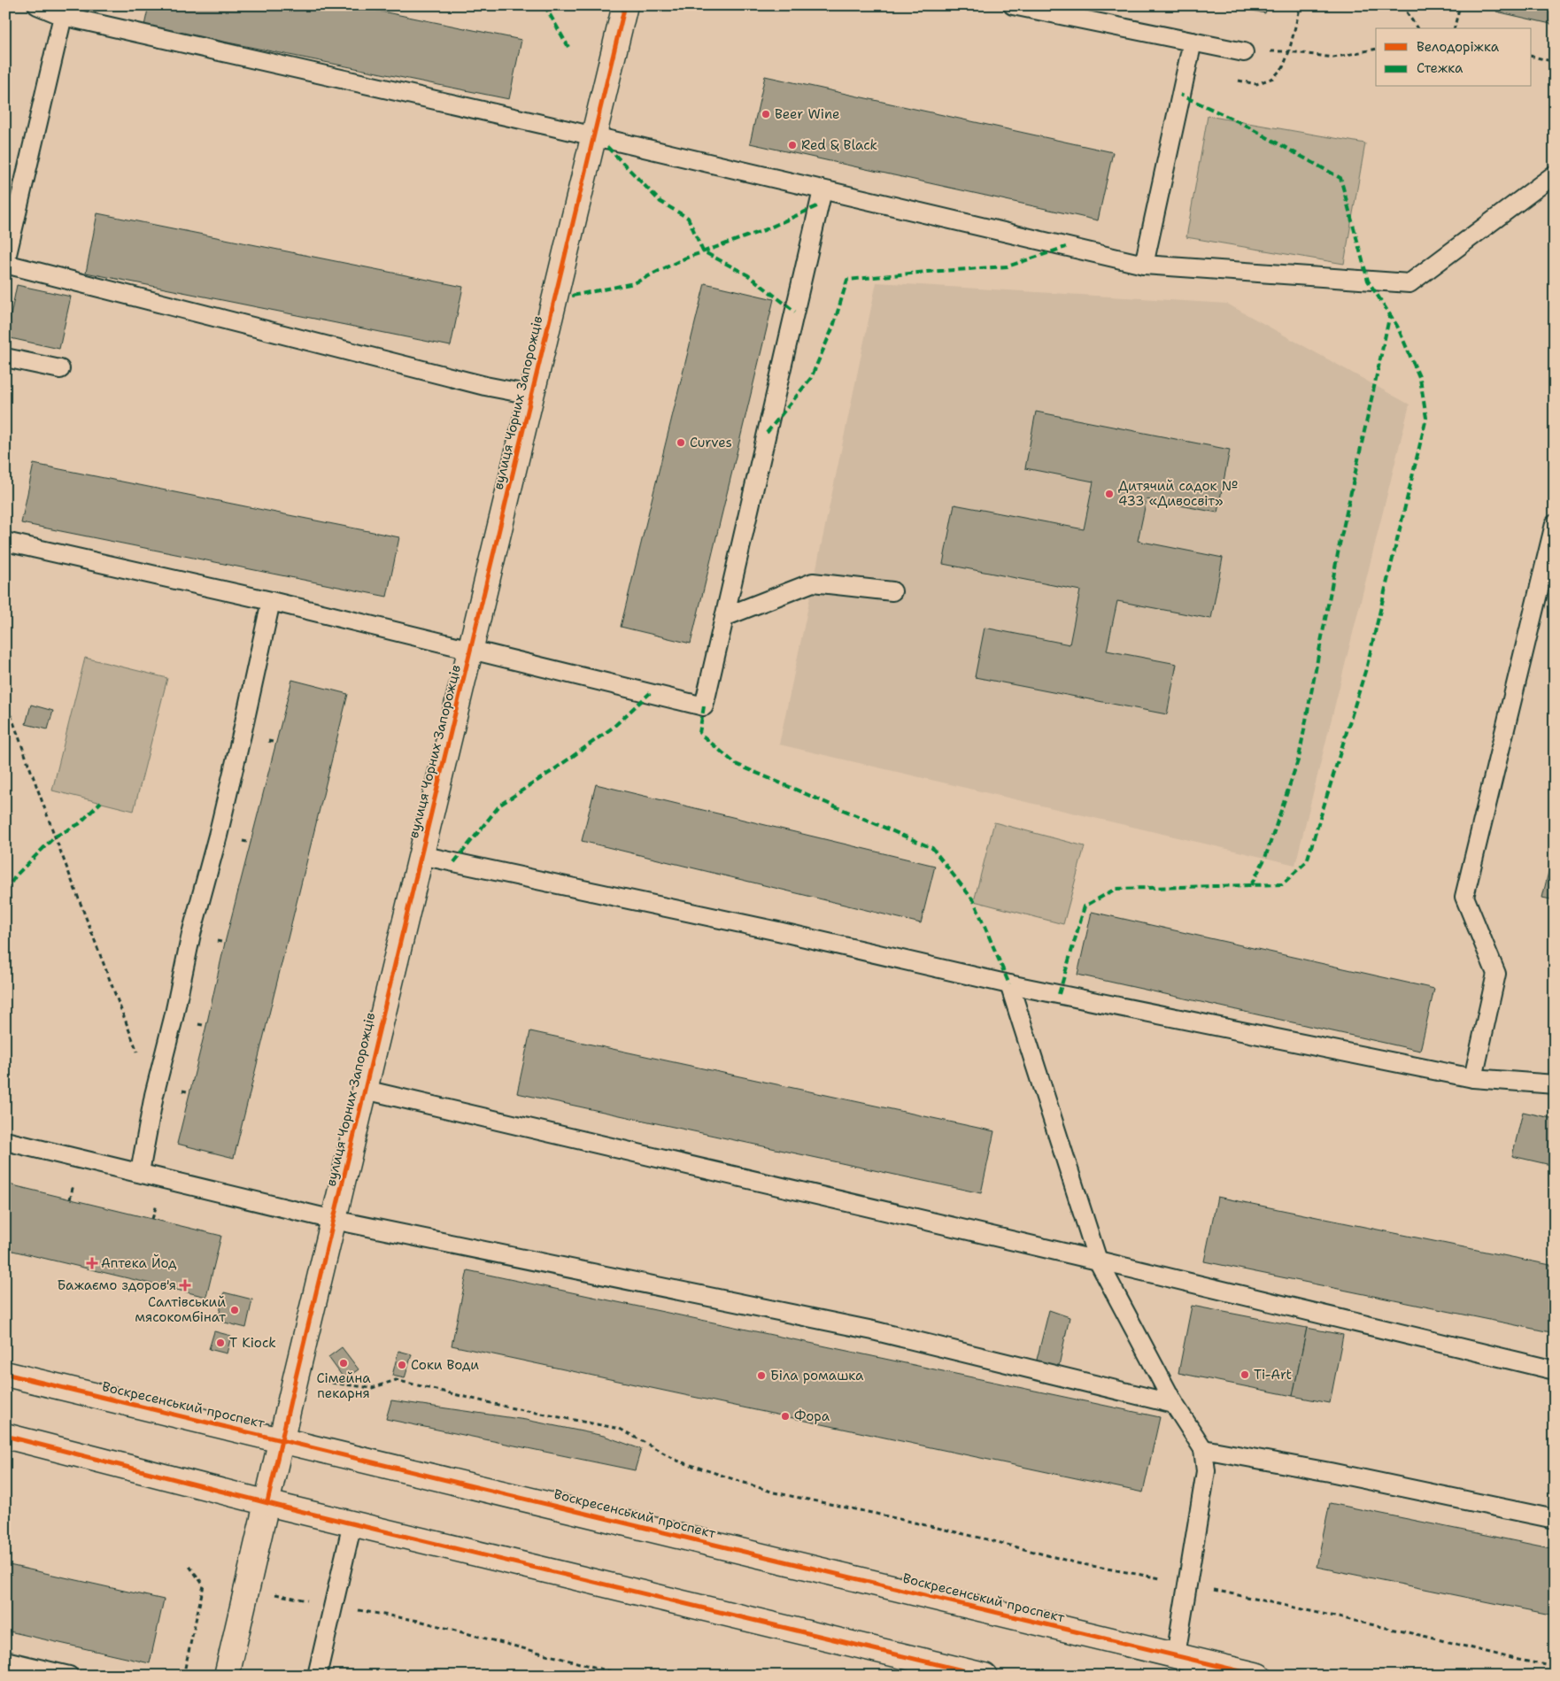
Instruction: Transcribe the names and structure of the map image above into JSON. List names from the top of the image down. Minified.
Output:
{"streets":{"main road":["вулиця Чорних Запорожців","Воскресенський проспект"]},"crossings":[["вулиця Чорних Запорожців","Воскресенський проспект"]],"places":{"other":["Beer Wine","Red & Black","Curves","Дитячий садок № 433 «Дивосвіт»","Салтівський мясокомбінат","T Kiock","Сімейна пекарня","Соки Води","Ti-Art","Біла ромашка","Фора"],"health":["Аптека Йод","Бажаємо здоров'я"]},"legend":["Велодоріжка","Стежка"]}
